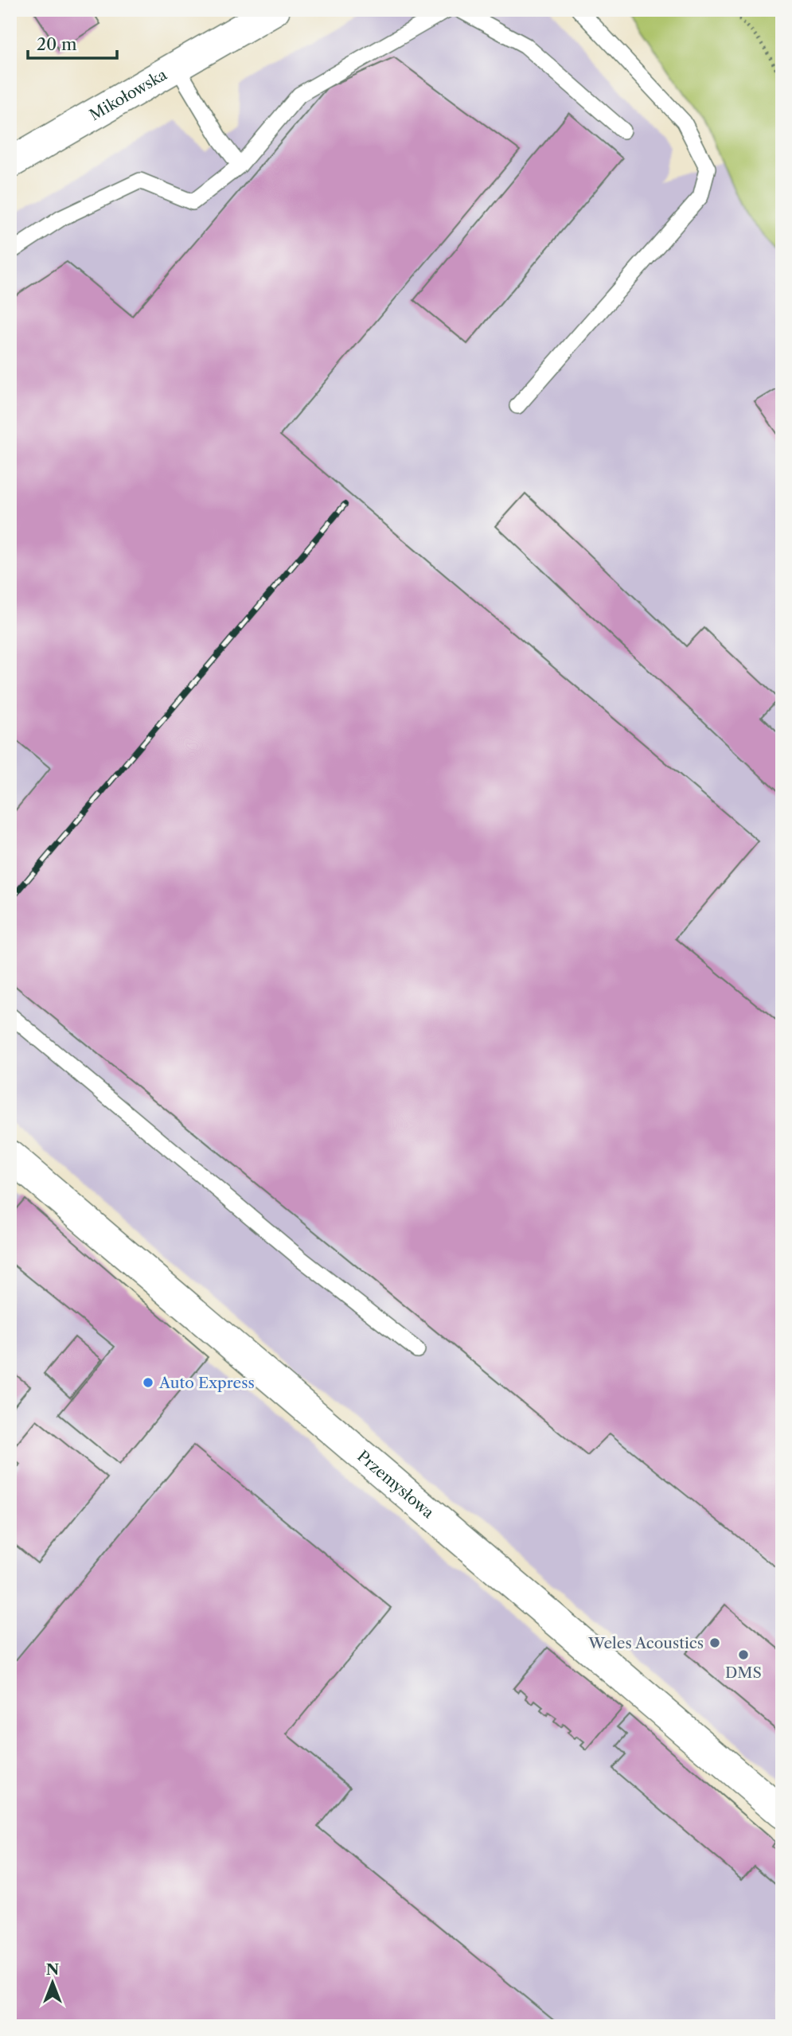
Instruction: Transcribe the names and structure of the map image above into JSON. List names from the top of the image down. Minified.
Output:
{"streets":{"street":["Mikołowska","Przemysłowa"]},"places":["Auto Express","Weles Acoustics","DMS"],"scale_bar":"20 m","north":"top"}
